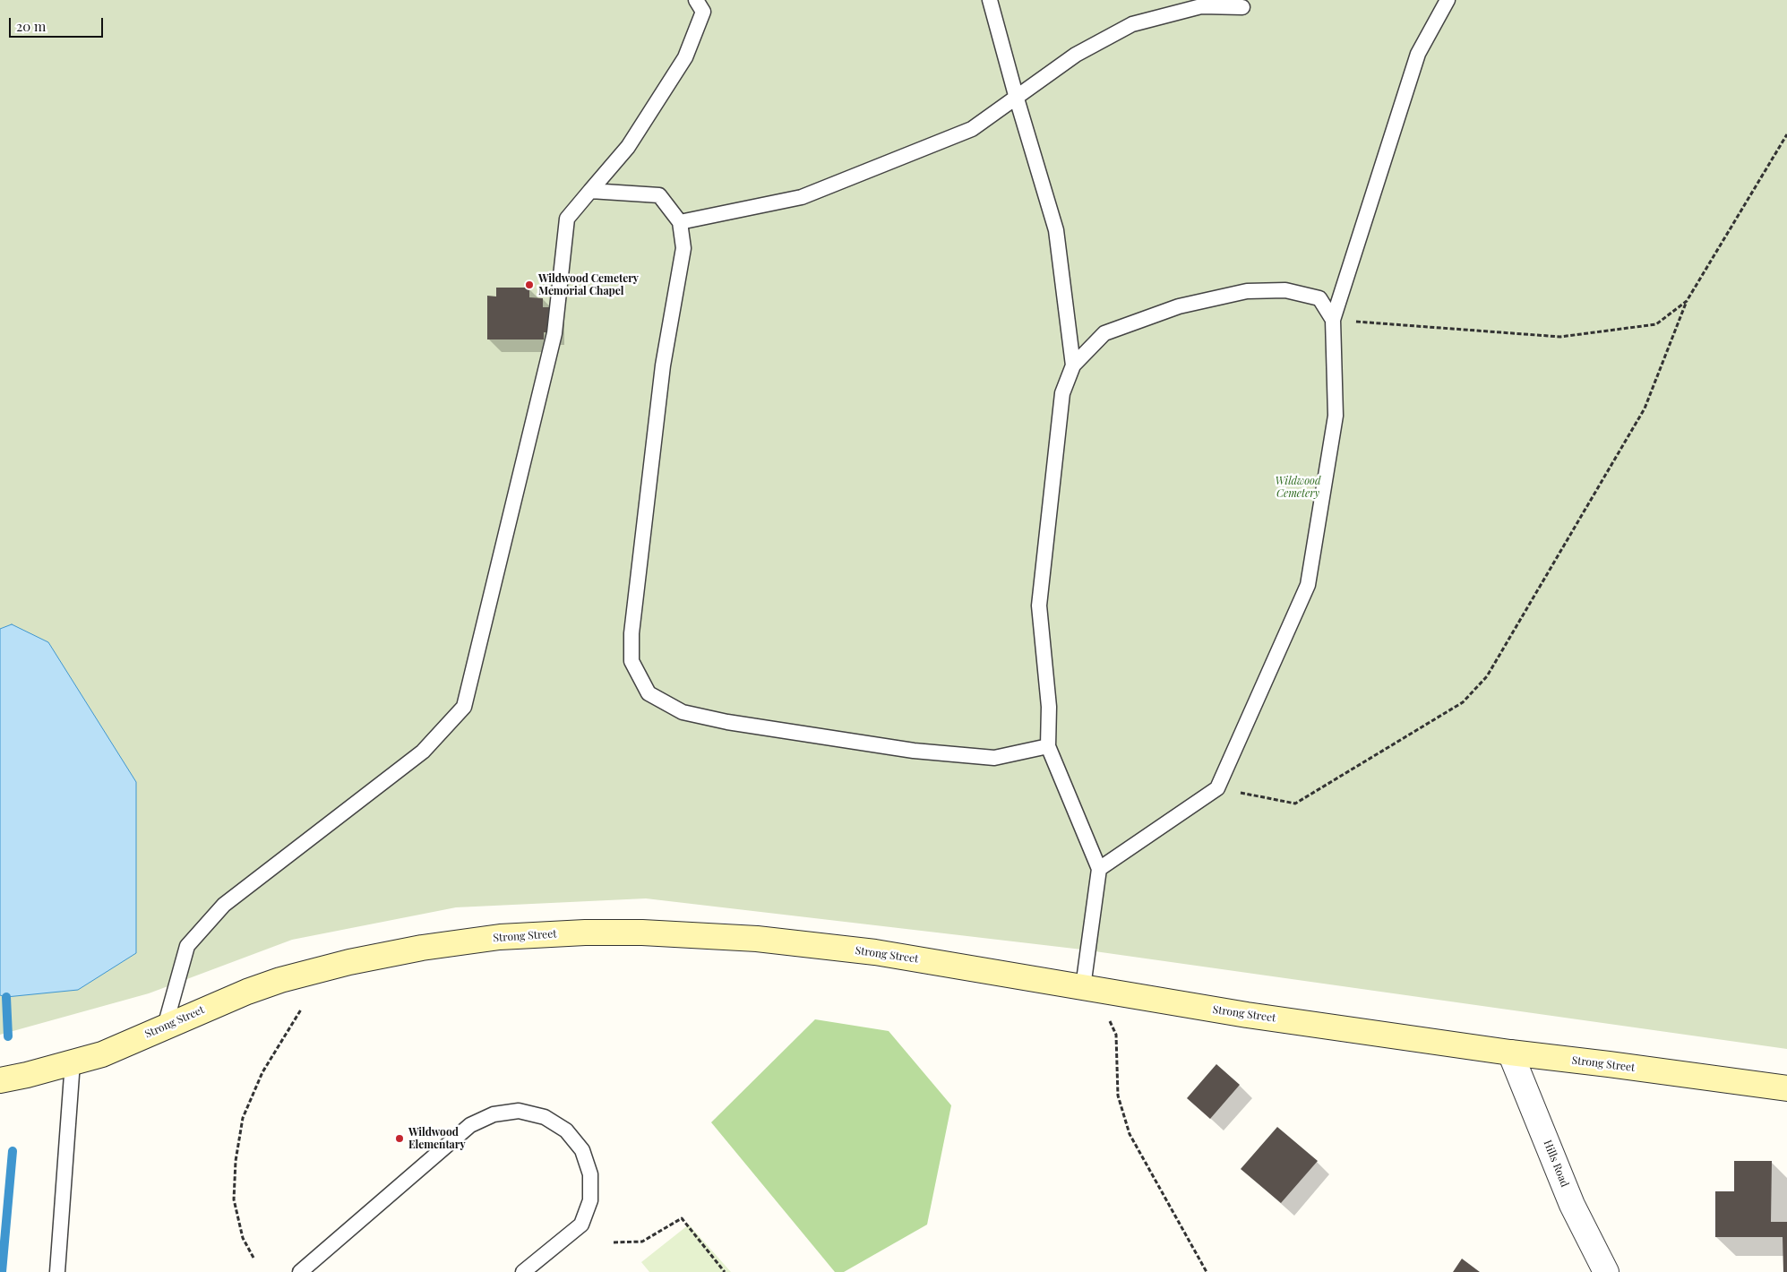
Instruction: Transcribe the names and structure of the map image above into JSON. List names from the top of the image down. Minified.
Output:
{"streets":{"main road":["Strong Street"],"street":["Hills Road"]},"crossings":[["Strong Street","Hills Road"]],"parks":["Wildwood Cemetery"],"places":["Wildwood Cemetery Memorial Chapel","Wildwood Elementary"],"scale_bar":"20 m"}
